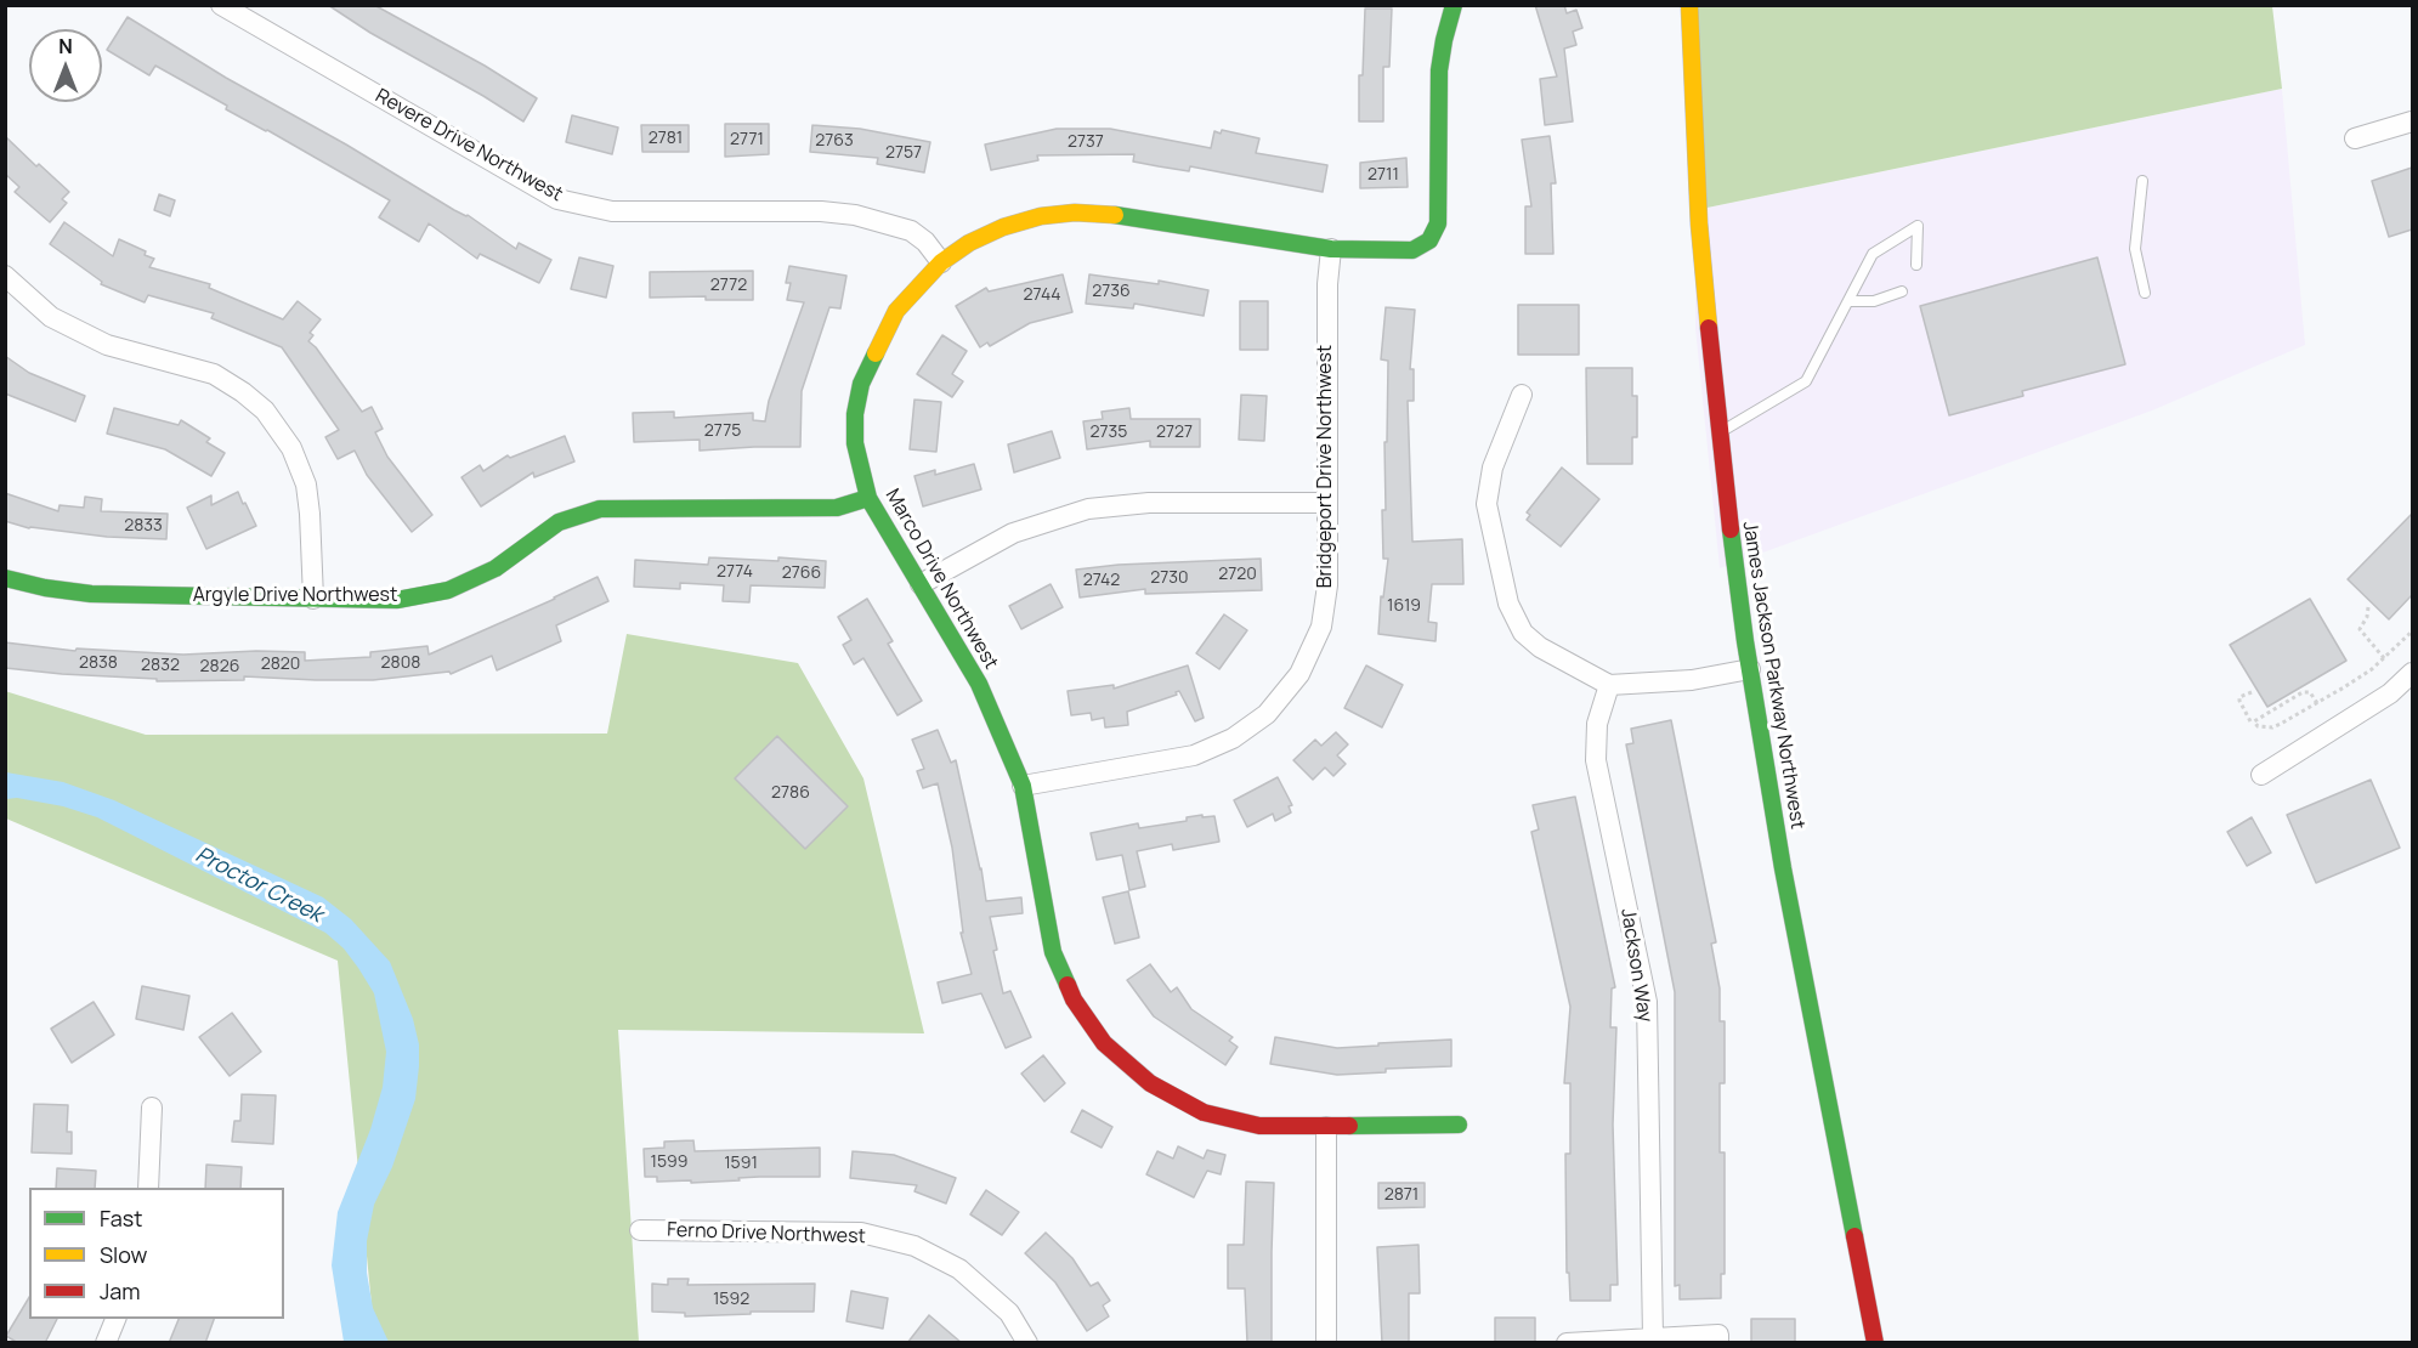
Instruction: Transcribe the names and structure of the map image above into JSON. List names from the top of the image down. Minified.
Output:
{"streets":{"street":["Revere Drive Northwest","Bridgeport Drive Northwest","Marco Drive Northwest","Argyle Drive Northwest","James Jackson Parkway Northwest","Jackson Way","Ferno Drive Northwest"]},"crossings":[["Revere Drive Northwest","Marco Drive Northwest"],["Bridgeport Drive Northwest","Marco Drive Northwest"],["Marco Drive Northwest","Argyle Drive Northwest"]],"water":["Proctor Creek"],"house_numbers":["2781","2771","2763","2737","2757","2711","2772","2736","2744","2775","2735","2727","2833","2774","2766","2720","2730","2742","1619","2838","2808","2820","2832","2826","2786","1599","1591","2871","1592"],"legend":["Fast","Slow","Jam"],"north":"top"}
